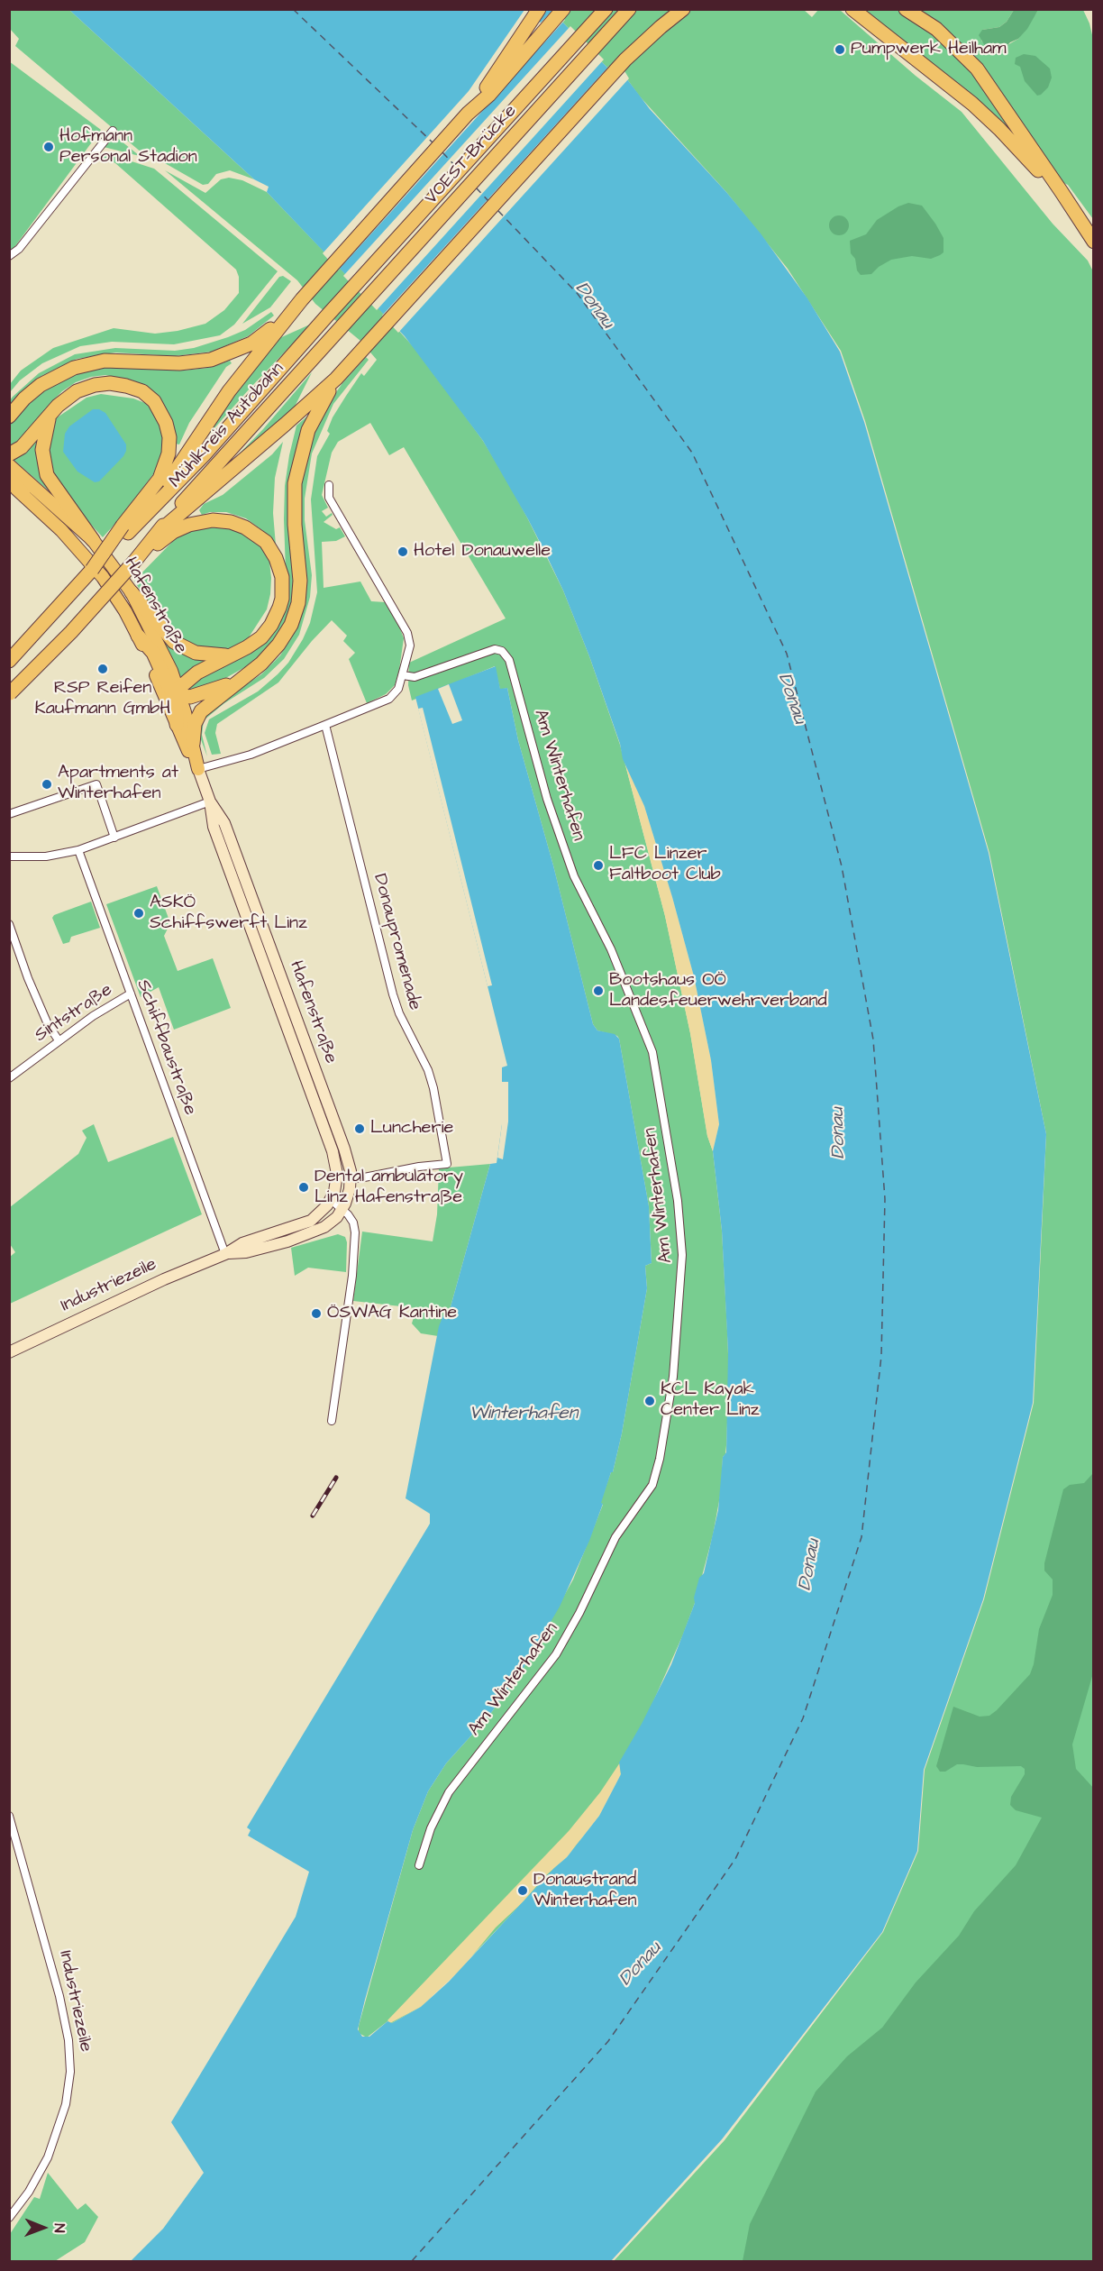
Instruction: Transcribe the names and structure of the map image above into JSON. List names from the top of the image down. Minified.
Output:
{"streets":{"highway":["VOEST-Brücke","Mühlkreis Autobahn"],"main road":["Hafenstraße","Industriezeile"],"street":["Am Winterhafen","Donaupromenade","Sintstraße","Schiffbaustraße"]},"crossings":[["VOEST-Brücke","Mühlkreis Autobahn"],["Hafenstraße","Donaupromenade"],["Sintstraße","Schiffbaustraße"],["Schiffbaustraße","Industriezeile"]],"water":["Donau","Winterhafen"],"places":["Pumpwerk Heilham","Hofmann Personal Stadion","Hotel Donauwelle","RSP Reifen Kaufmann GmbH","Apartments at Winterhafen","LFC Linzer Faltboot Club","ASKÖ Schiffswerft Linz","Bootshaus OÖ Landesfeuerwehrverband","Luncherie","Dental ambulatory Linz Hafenstraße","ÖSWAG Kantine","KCL Kayak Center Linz","Donaustrand Winterhafen"],"north":"right"}
